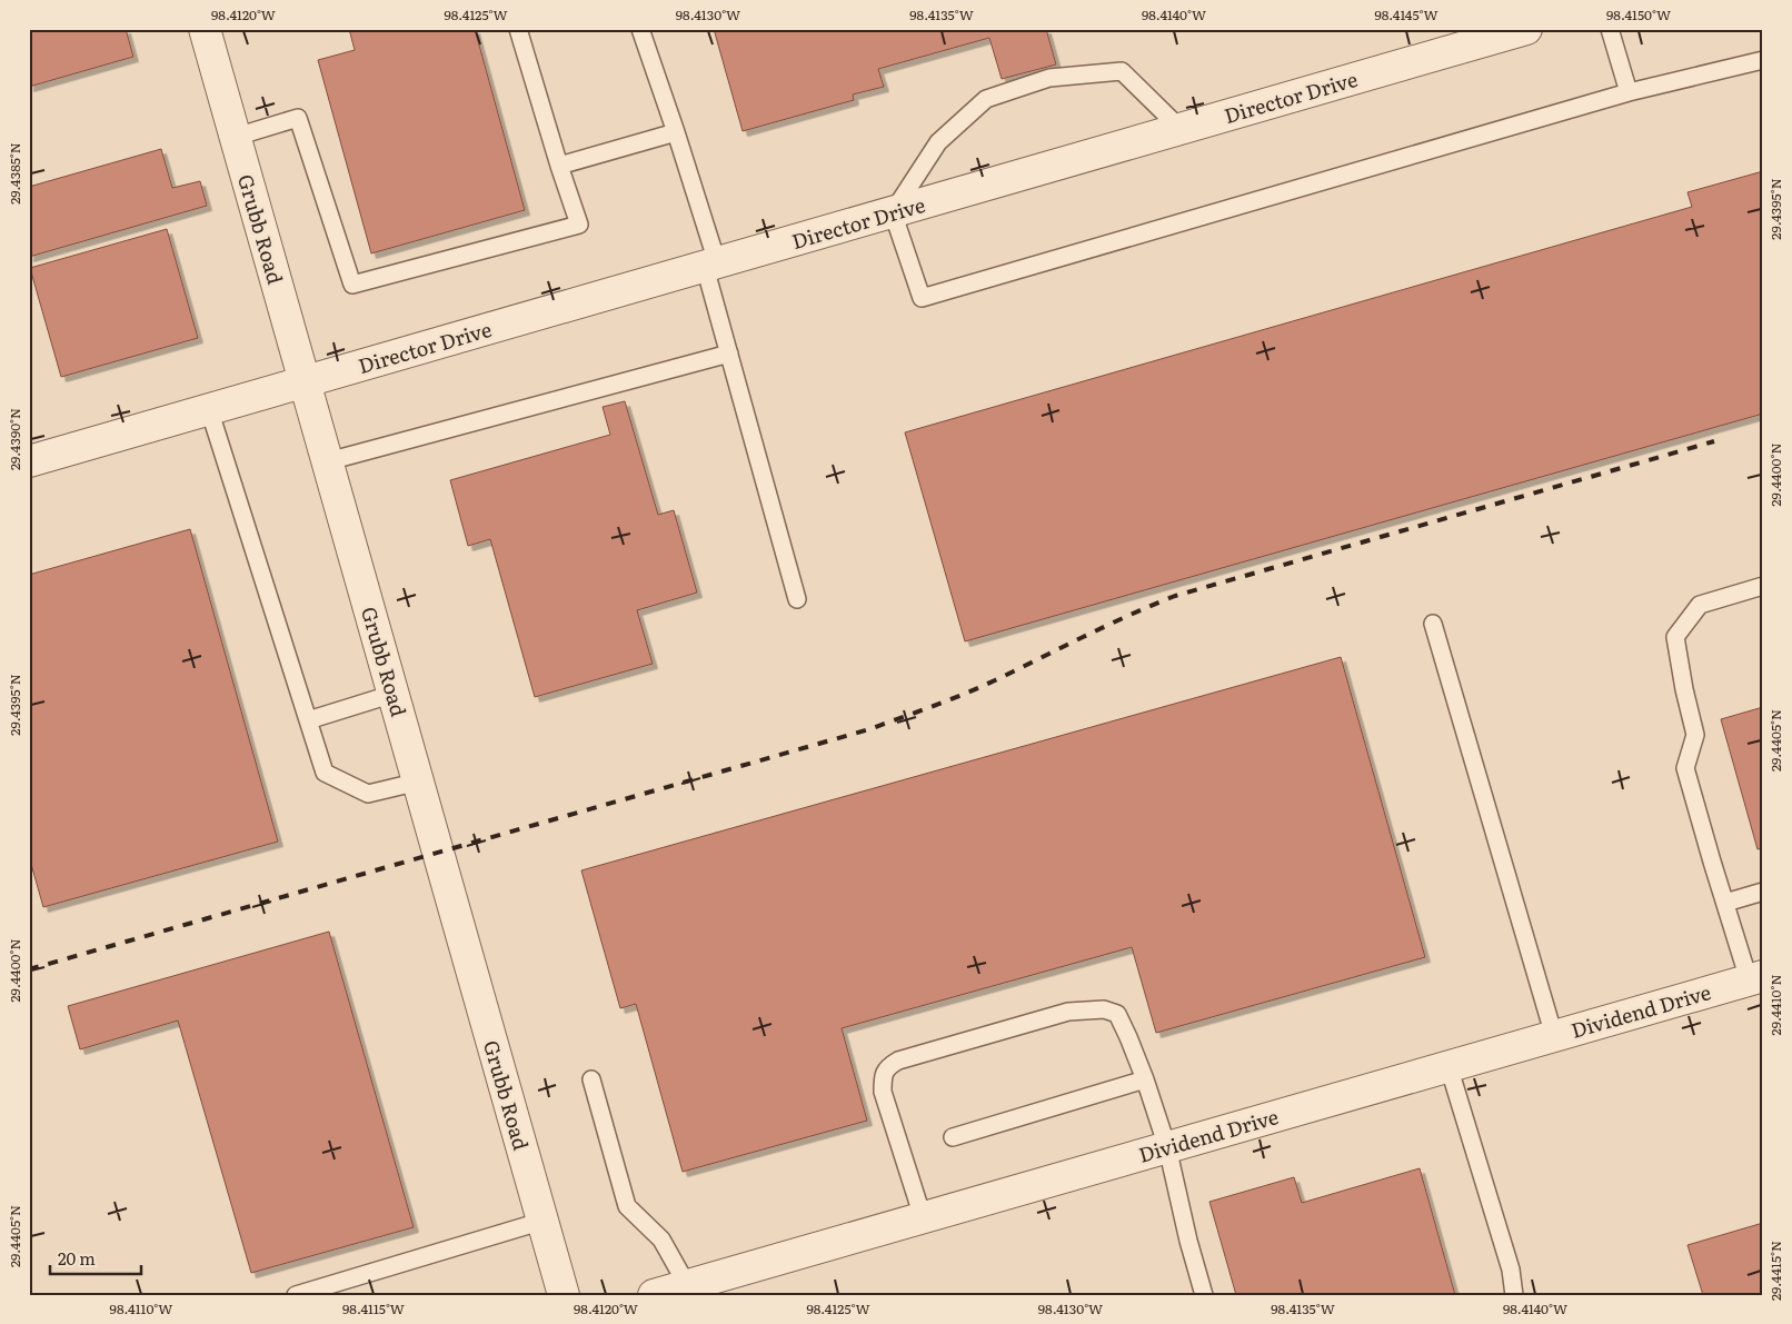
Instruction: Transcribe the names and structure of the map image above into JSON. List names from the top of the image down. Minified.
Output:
{"streets":{"street":["Director Drive","Grubb Road","Dividend Drive"]},"crossings":[["Director Drive","Grubb Road"]],"scale_bar":"20 m","coordinates":["98.4120°W","98.4125°W","98.4130°W","98.4135°W","98.4140°W","98.4145°W","98.4150°W","29.4385°N","29.4395°N","29.4390°N","29.4400°N","29.4405°N","29.4410°N","29.4415°N","98.4110°W","98.4115°W"]}
